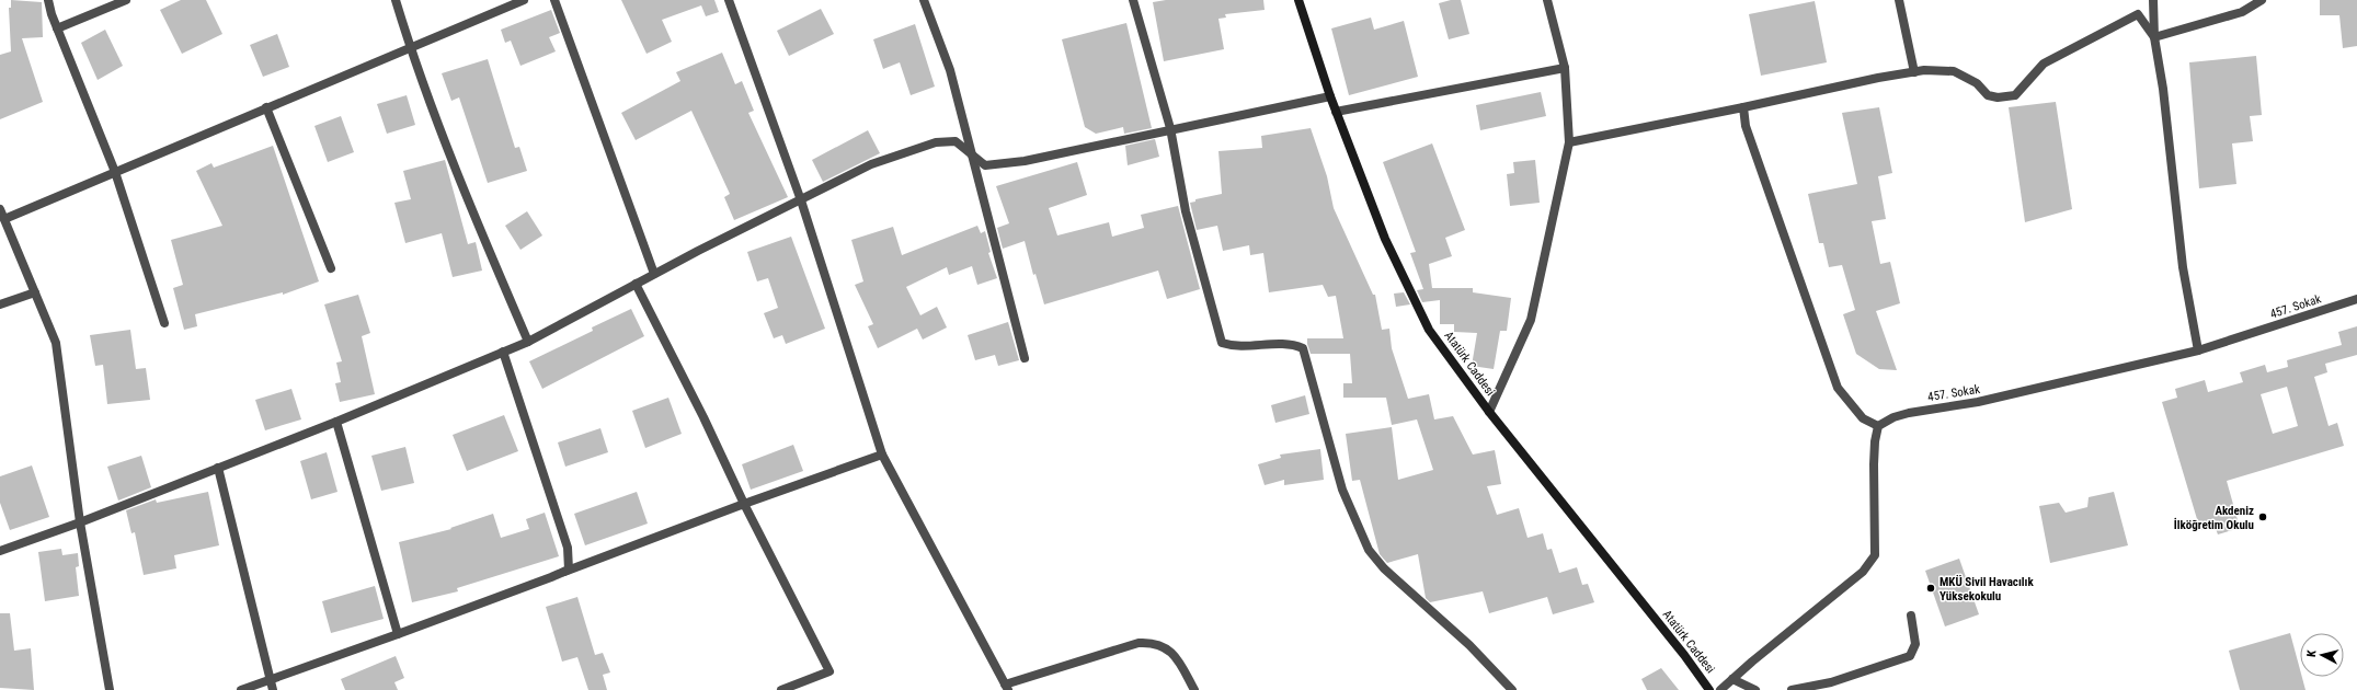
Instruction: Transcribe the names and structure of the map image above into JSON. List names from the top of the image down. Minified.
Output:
{"streets":{"main road":["Atatürk Caddesi"],"street":["457. Sokak"]},"places":["Akdeniz İlköğretim Okulu","MKÜ Sivil Havacılık Yüksekokulu"],"north":"left"}
